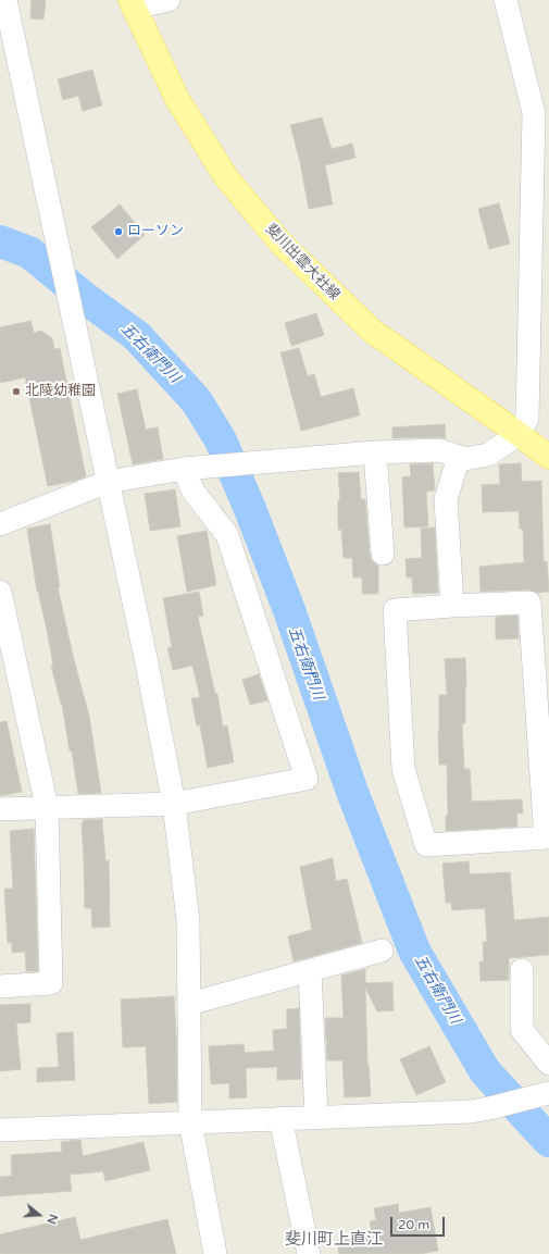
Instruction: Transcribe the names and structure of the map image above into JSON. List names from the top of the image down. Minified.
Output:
{"streets":{"main road":["斐川出雲大社線"]},"districts":["斐川町上直江"],"water":["五右衛門川"],"places":["ローソン","北陵幼稚園"],"scale_bar":"20 m","north":"right"}
